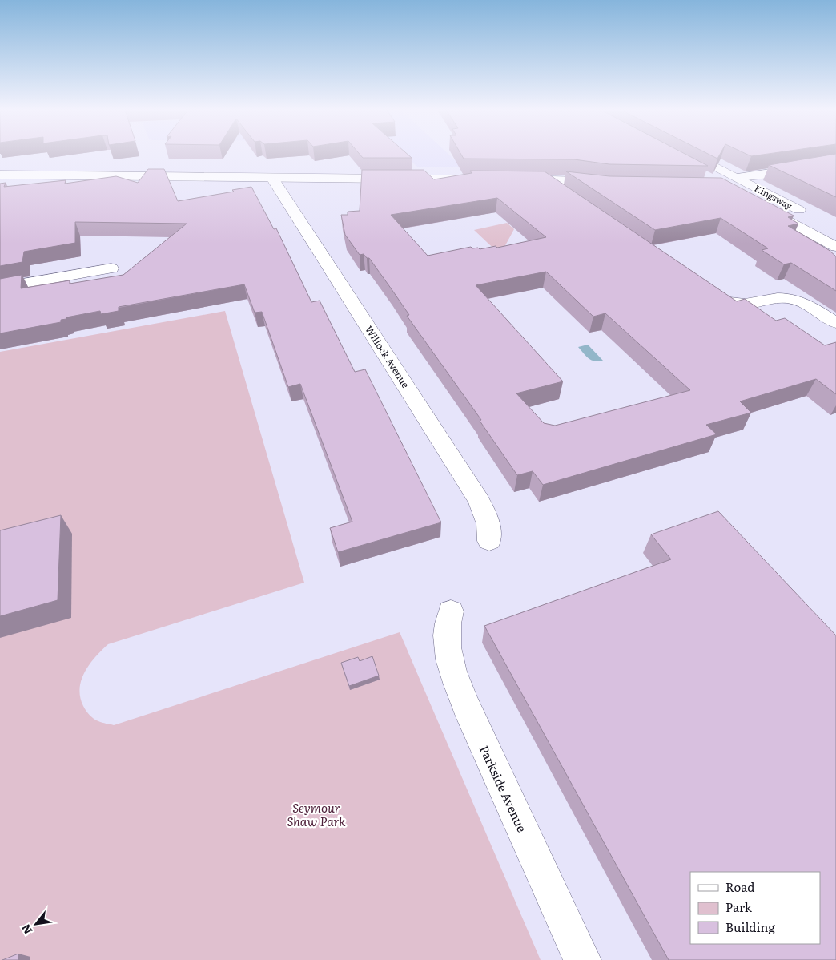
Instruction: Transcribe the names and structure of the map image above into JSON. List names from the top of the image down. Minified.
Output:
{"streets":{"street":["Kingsway","Willock Avenue","Parkside Avenue"]},"parks":["Seymour Shaw Park"],"legend":["Road","Park","Building"],"north":"bottom left"}
